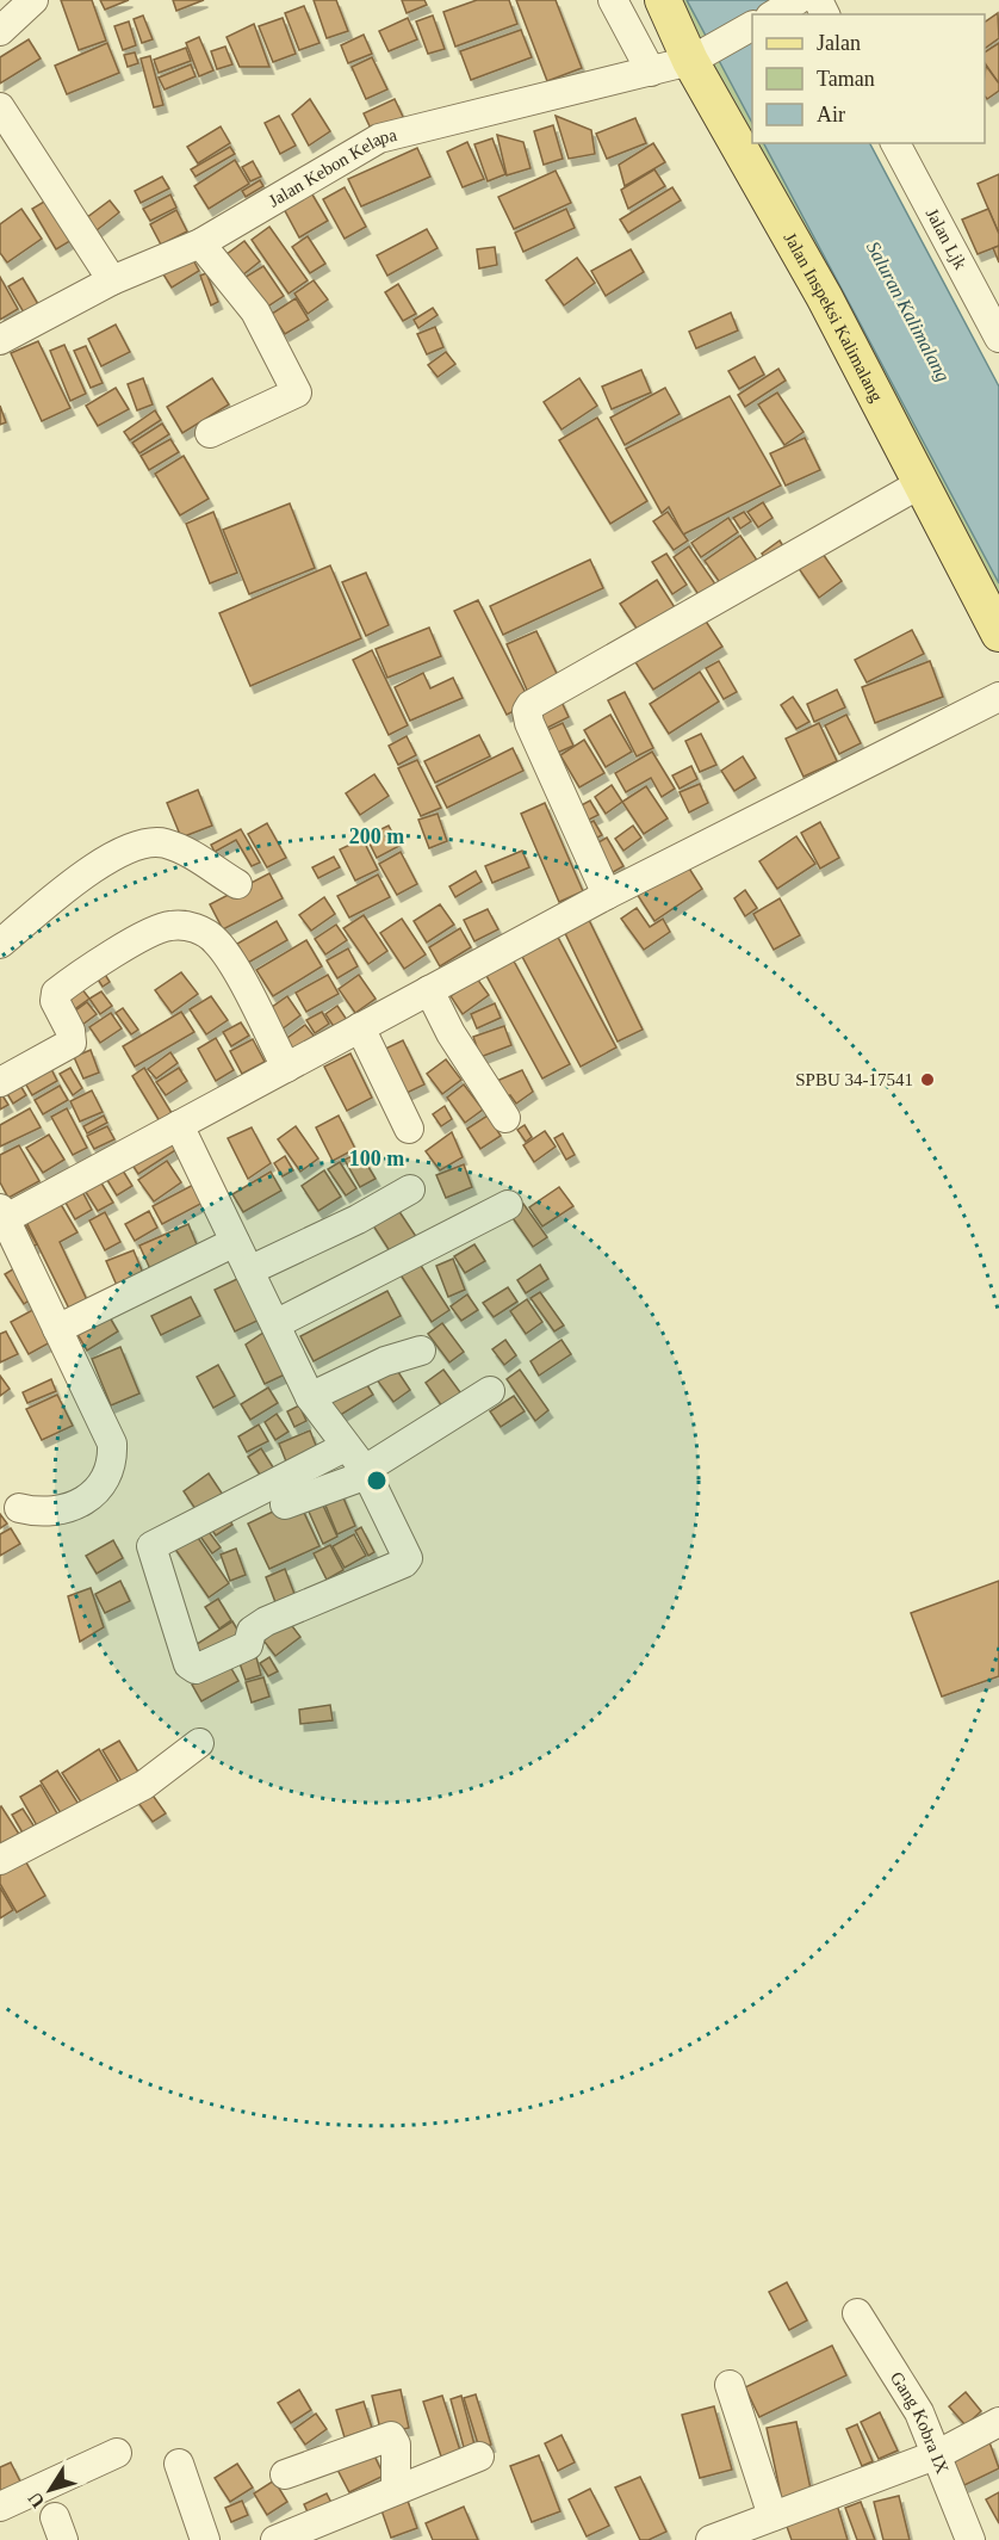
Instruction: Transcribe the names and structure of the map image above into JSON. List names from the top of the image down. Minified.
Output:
{"streets":{"main road":["Jalan Inspeksi Kalimalang"],"street":["Jalan Kebon Kelapa","Jalan Ljk","Gang Kobra IX"]},"crossings":[["Jalan Kebon Kelapa","Jalan Inspeksi Kalimalang"]],"water":["Saluran Kalimalang"],"places":["SPBU 34-17541"],"legend":["Jalan","Taman","Air"],"north":"bottom left","rings":["200 m","100 m"]}
